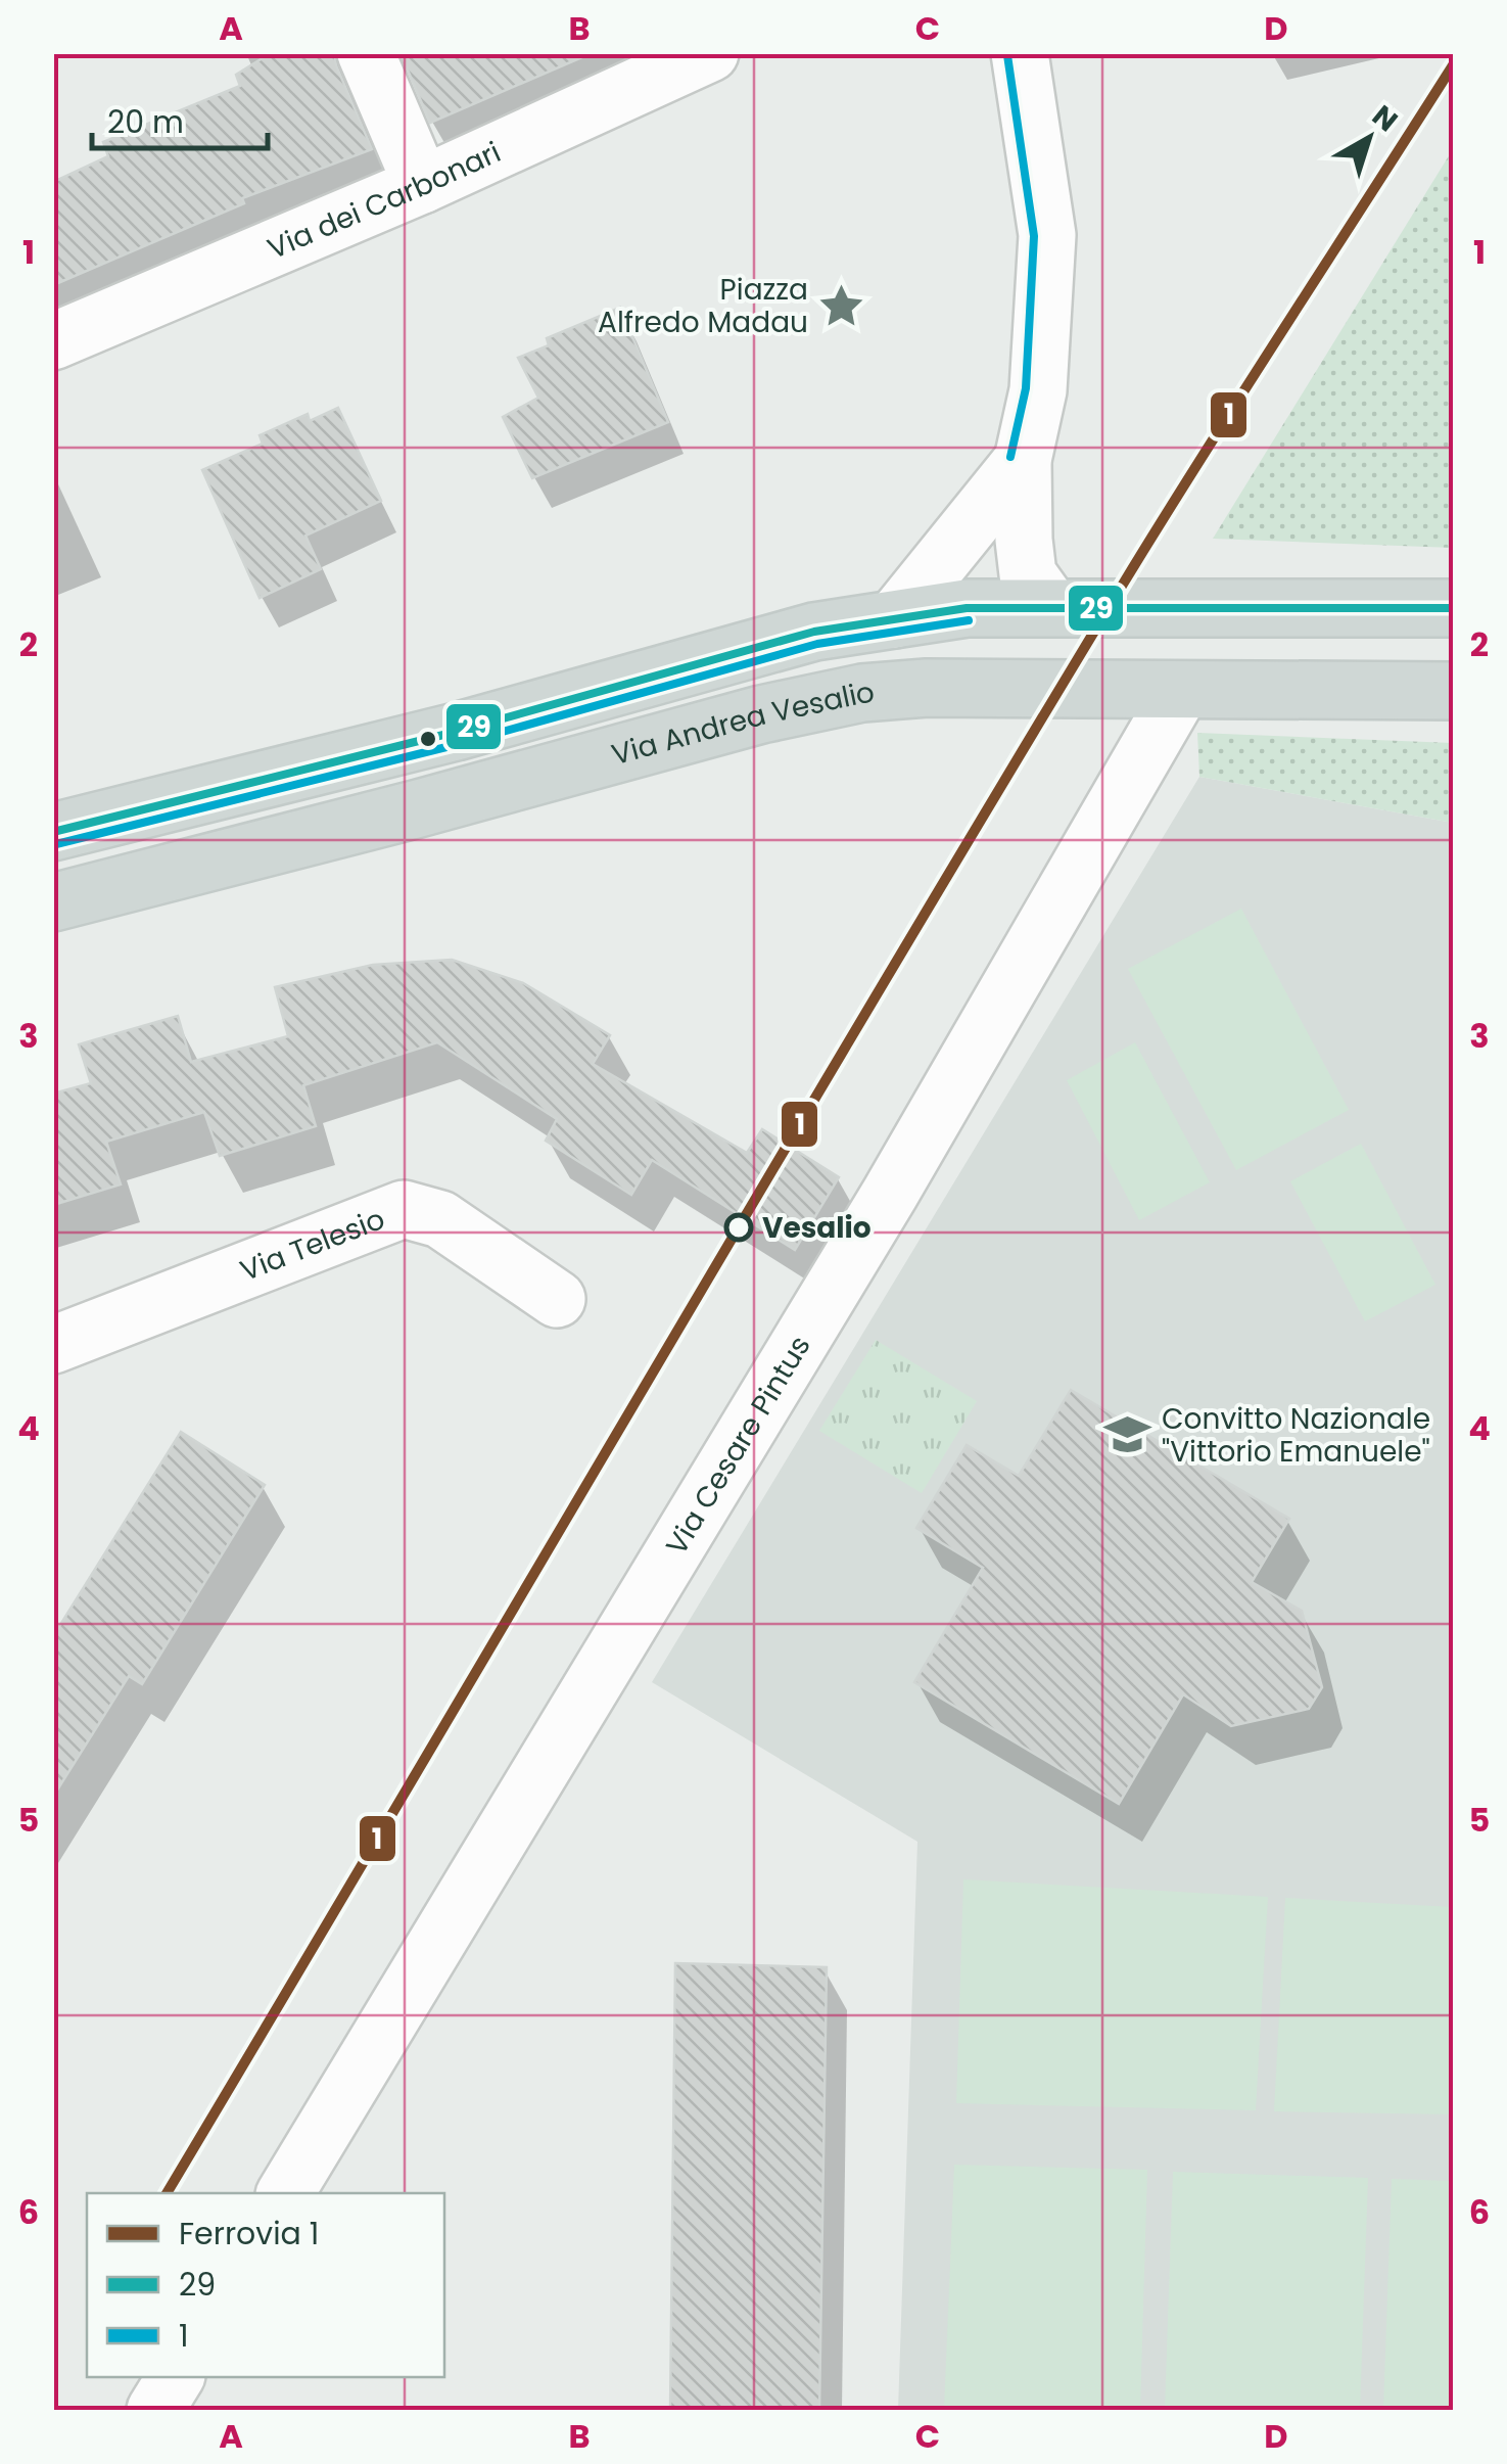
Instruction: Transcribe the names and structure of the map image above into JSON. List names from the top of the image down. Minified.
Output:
{"streets":{"main road":["Via Andrea Vesalio"],"street":["Via dei Carbonari","Via Telesio","Via Cesare Pintus"]},"crossings":[["Via Andrea Vesalio","Via Cesare Pintus"]],"places":{"place":["Piazza Alfredo Madau"],"other":["Vesalio"],"school or university":["Convitto Nazionale \"Vittorio Emanuele\""]},"lines":["transit line 1","rail line 1","transit line 29"],"legend":["Ferrovia 1","29","1"],"scale_bar":"20 m","north":"top right","grid":{"columns":["A","B","C","D"],"rows":["1","2","3","4","5","6"]}}
